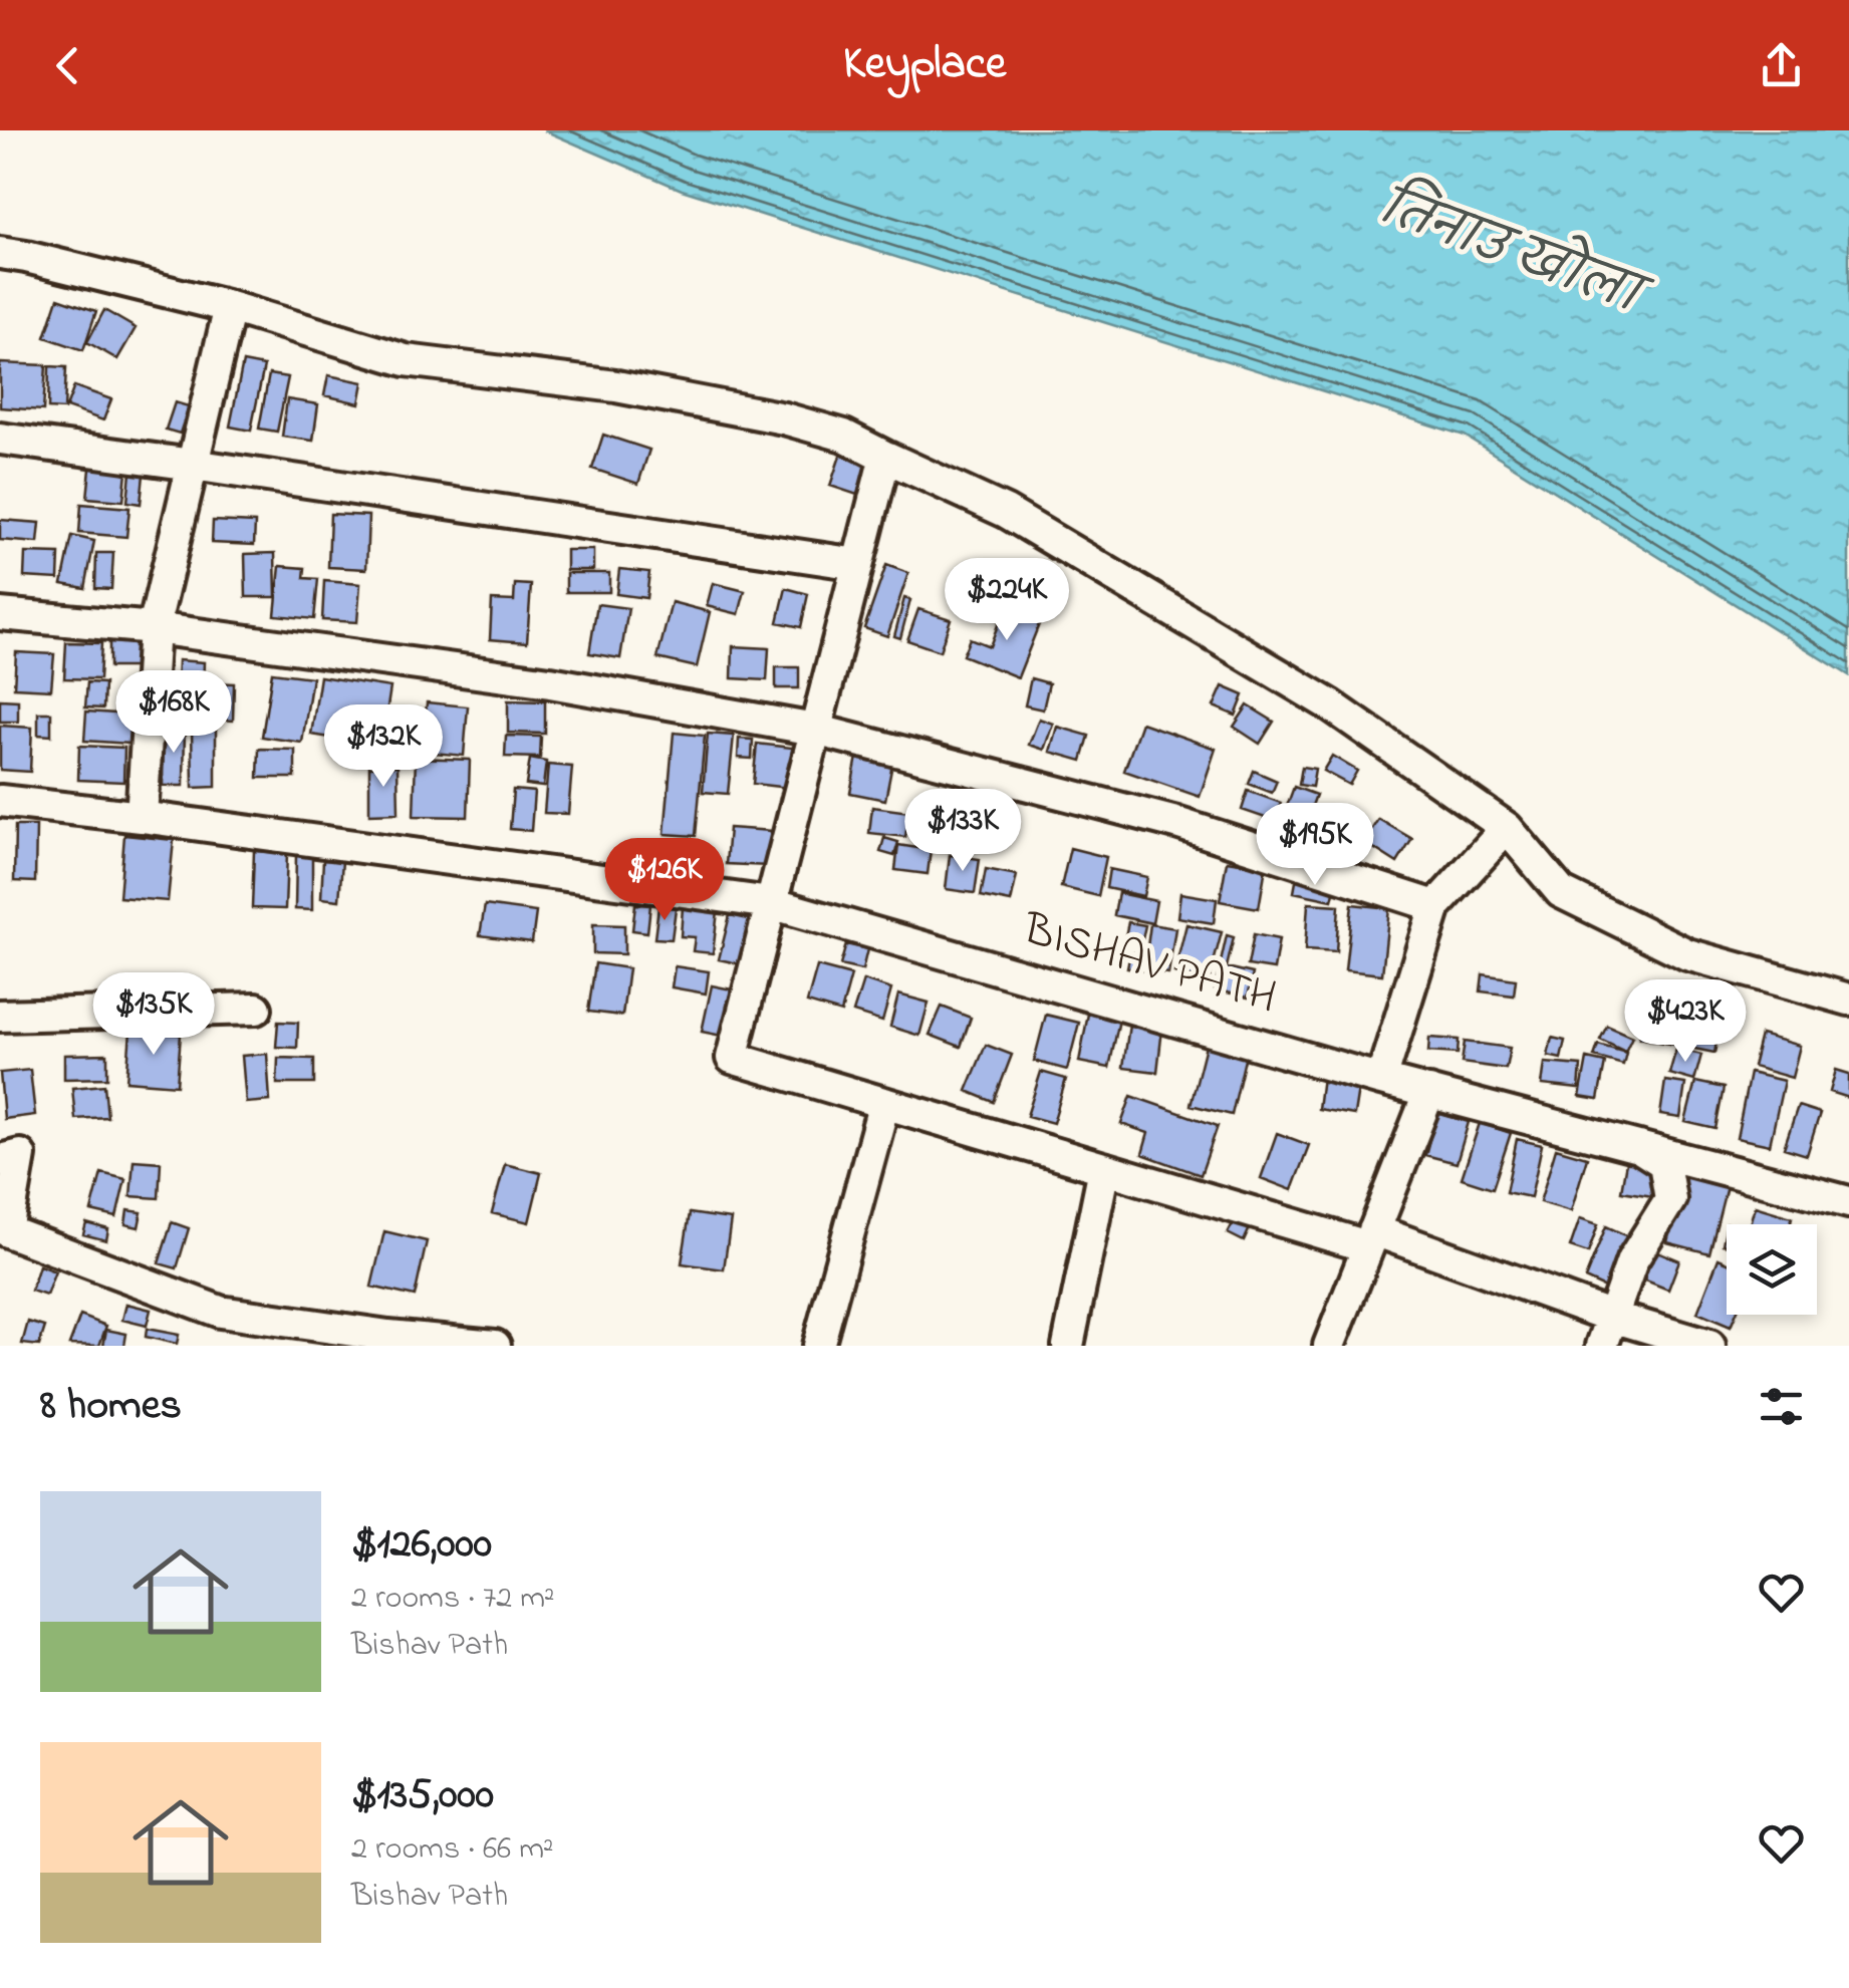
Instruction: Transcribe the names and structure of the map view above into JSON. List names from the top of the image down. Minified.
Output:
{"streets":{"street":["BISHAV PATH"]},"water":["तिनाउ खोला"],"page":{"header":"Keyplace","price":["$224K","$168K","$132K","$133K","$195K","$126K","$135K","$423K"],"heading":"8 homes","list":[{"name":"$126,000","note":"2 rooms · 72 m² · Bishav Path"},{"name":"$135,000","note":"2 rooms · 66 m² · Bishav Path"}]}}
